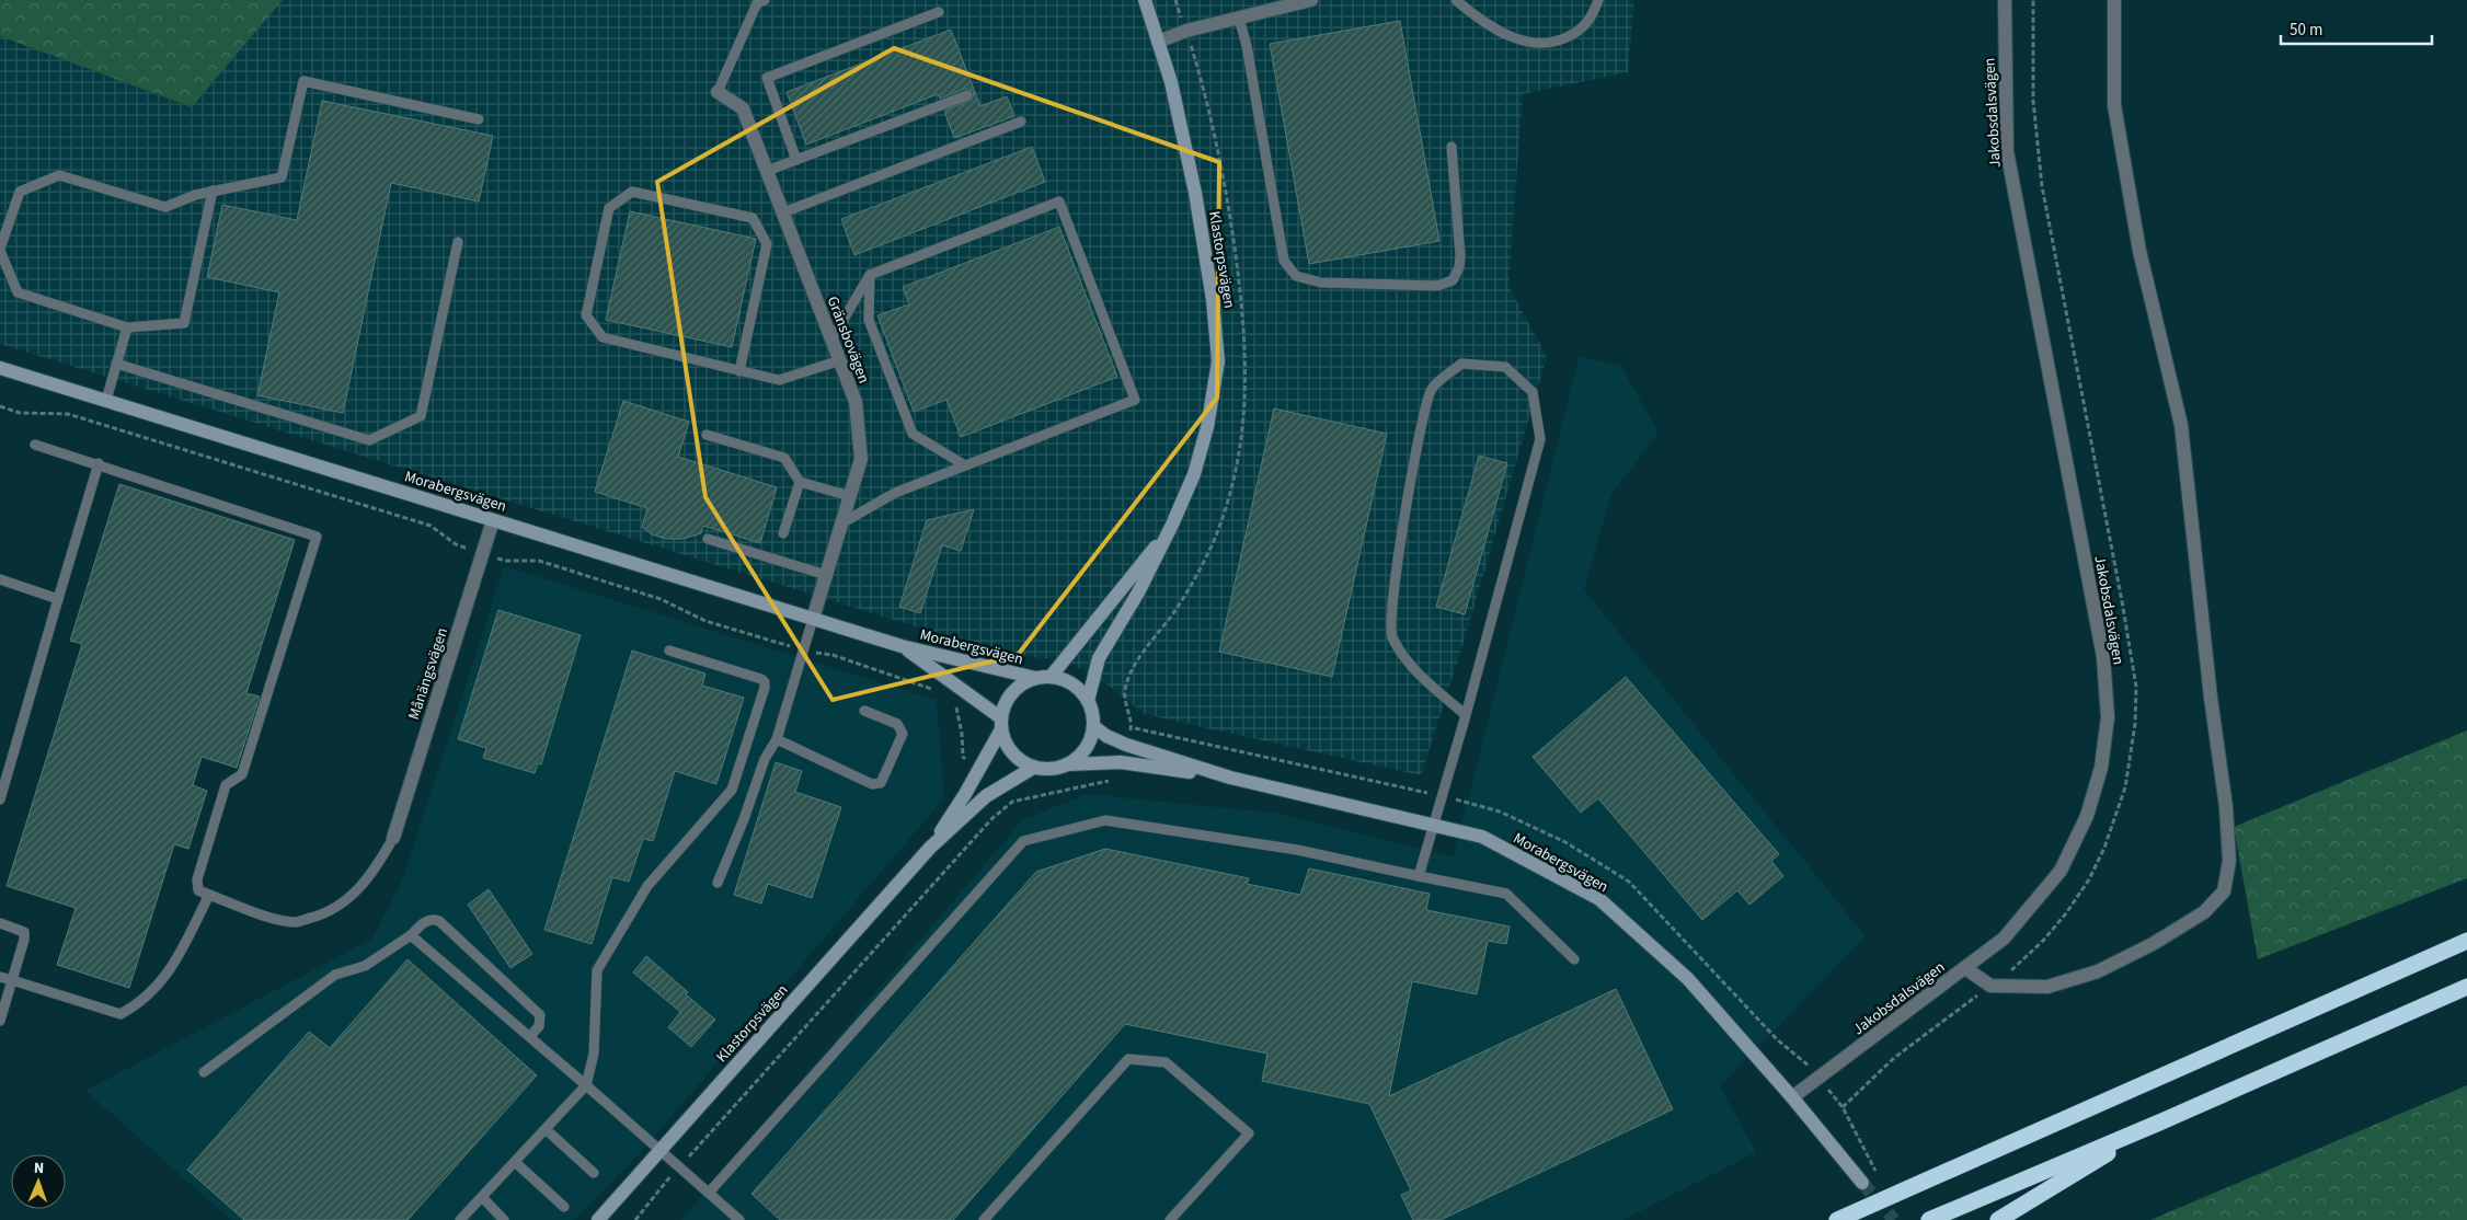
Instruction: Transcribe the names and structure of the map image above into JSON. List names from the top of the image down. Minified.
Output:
{"streets":{"street":["Jakobsdalsvägen","Klastorpsvägen","Gränsbovägen","Morabergsvägen","Månängsvägen"]},"crossings":[["Jakobsdalsvägen","Morabergsvägen"],["Klastorpsvägen","Morabergsvägen"],["Gränsbovägen","Morabergsvägen"],["Morabergsvägen","Månängsvägen"]],"scale_bar":"50 m","north":"top"}
